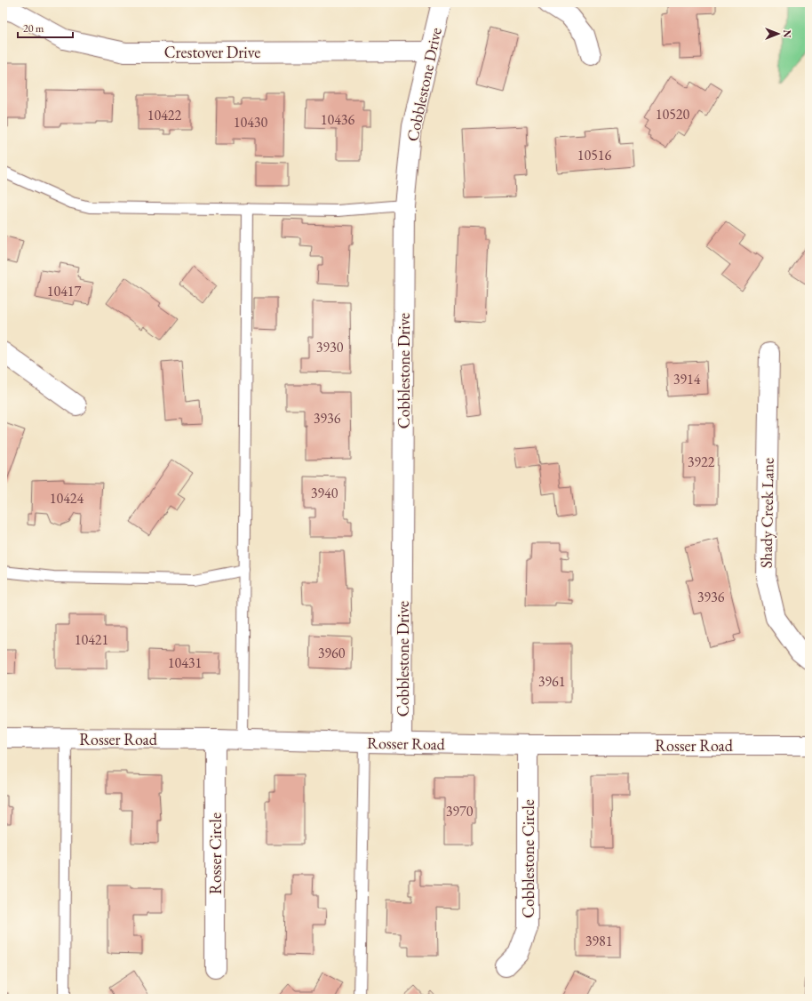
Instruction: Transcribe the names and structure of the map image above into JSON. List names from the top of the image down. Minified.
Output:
{"streets":{"street":["Crestover Drive","Cobblestone Drive","Shady Creek Lane","Rosser Road","Rosser Circle","Cobblestone Circle"]},"crossings":[["Crestover Drive","Cobblestone Drive"],["Cobblestone Drive","Rosser Road"],["Rosser Road","Rosser Circle"],["Rosser Road","Cobblestone Circle"]],"house_numbers":["10520","10422","10436","10430","10516","10417","3930","3914","3936","3922","3940","10424","3936","10421","3960","10431","3961","3970","3981"],"scale_bar":"20 m","north":"right"}
